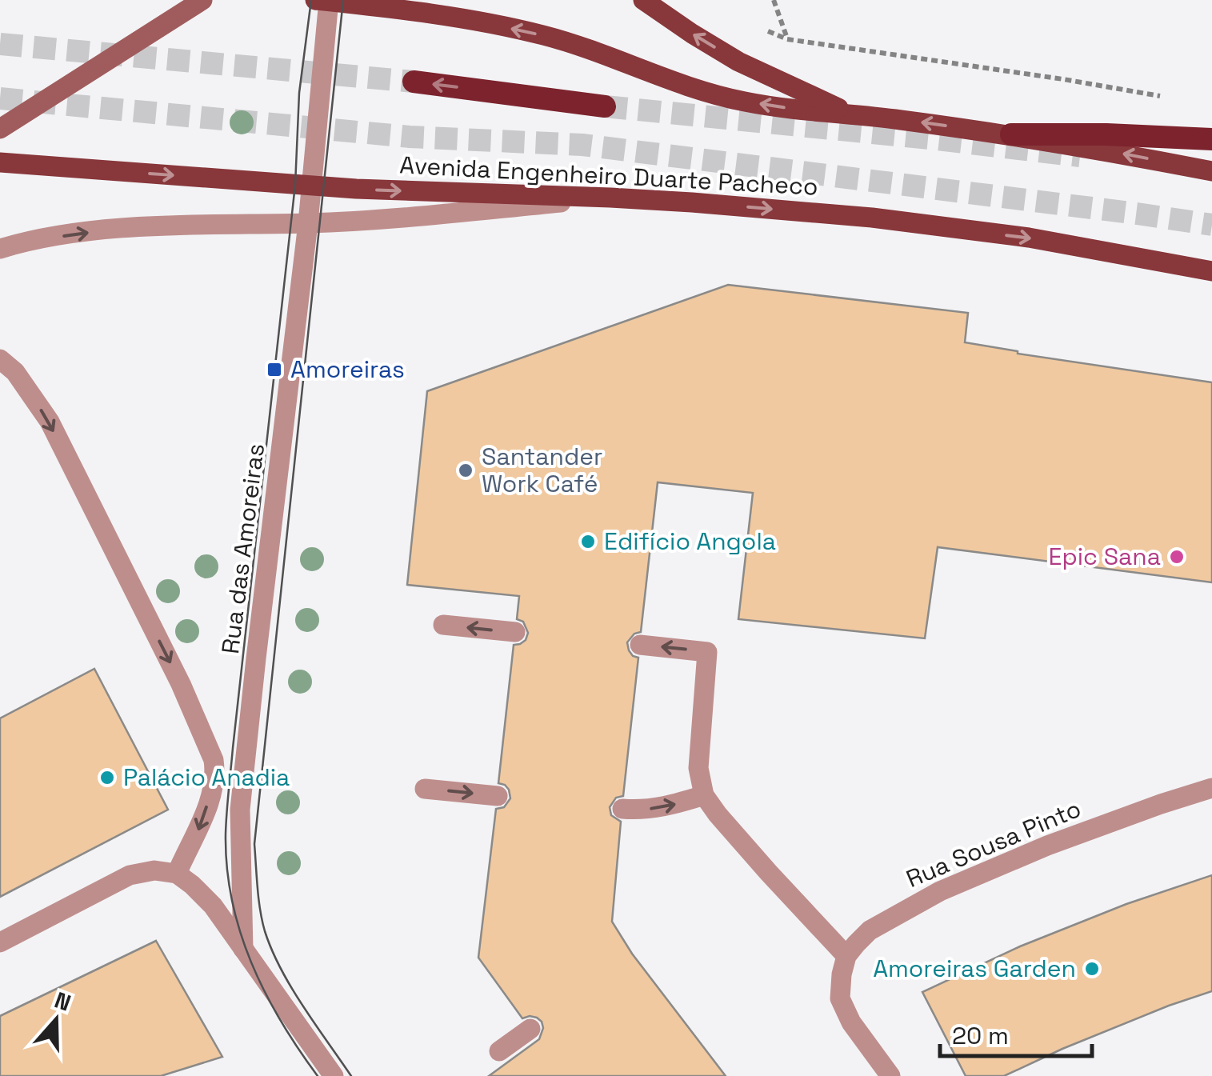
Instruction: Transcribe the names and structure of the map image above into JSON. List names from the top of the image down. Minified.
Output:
{"streets":{"main road":["Avenida Engenheiro Duarte Pacheco"],"street":["Rua das Amoreiras","Rua Sousa Pinto"]},"crossings":[["Avenida Engenheiro Duarte Pacheco","Rua das Amoreiras"]],"places":{"transit":["Amoreiras"],"other":["Santander Work Café","Edifício Angola","Epic Sana","Palácio Anadia","Amoreiras Garden"]},"scale_bar":"20 m","north":"top"}
